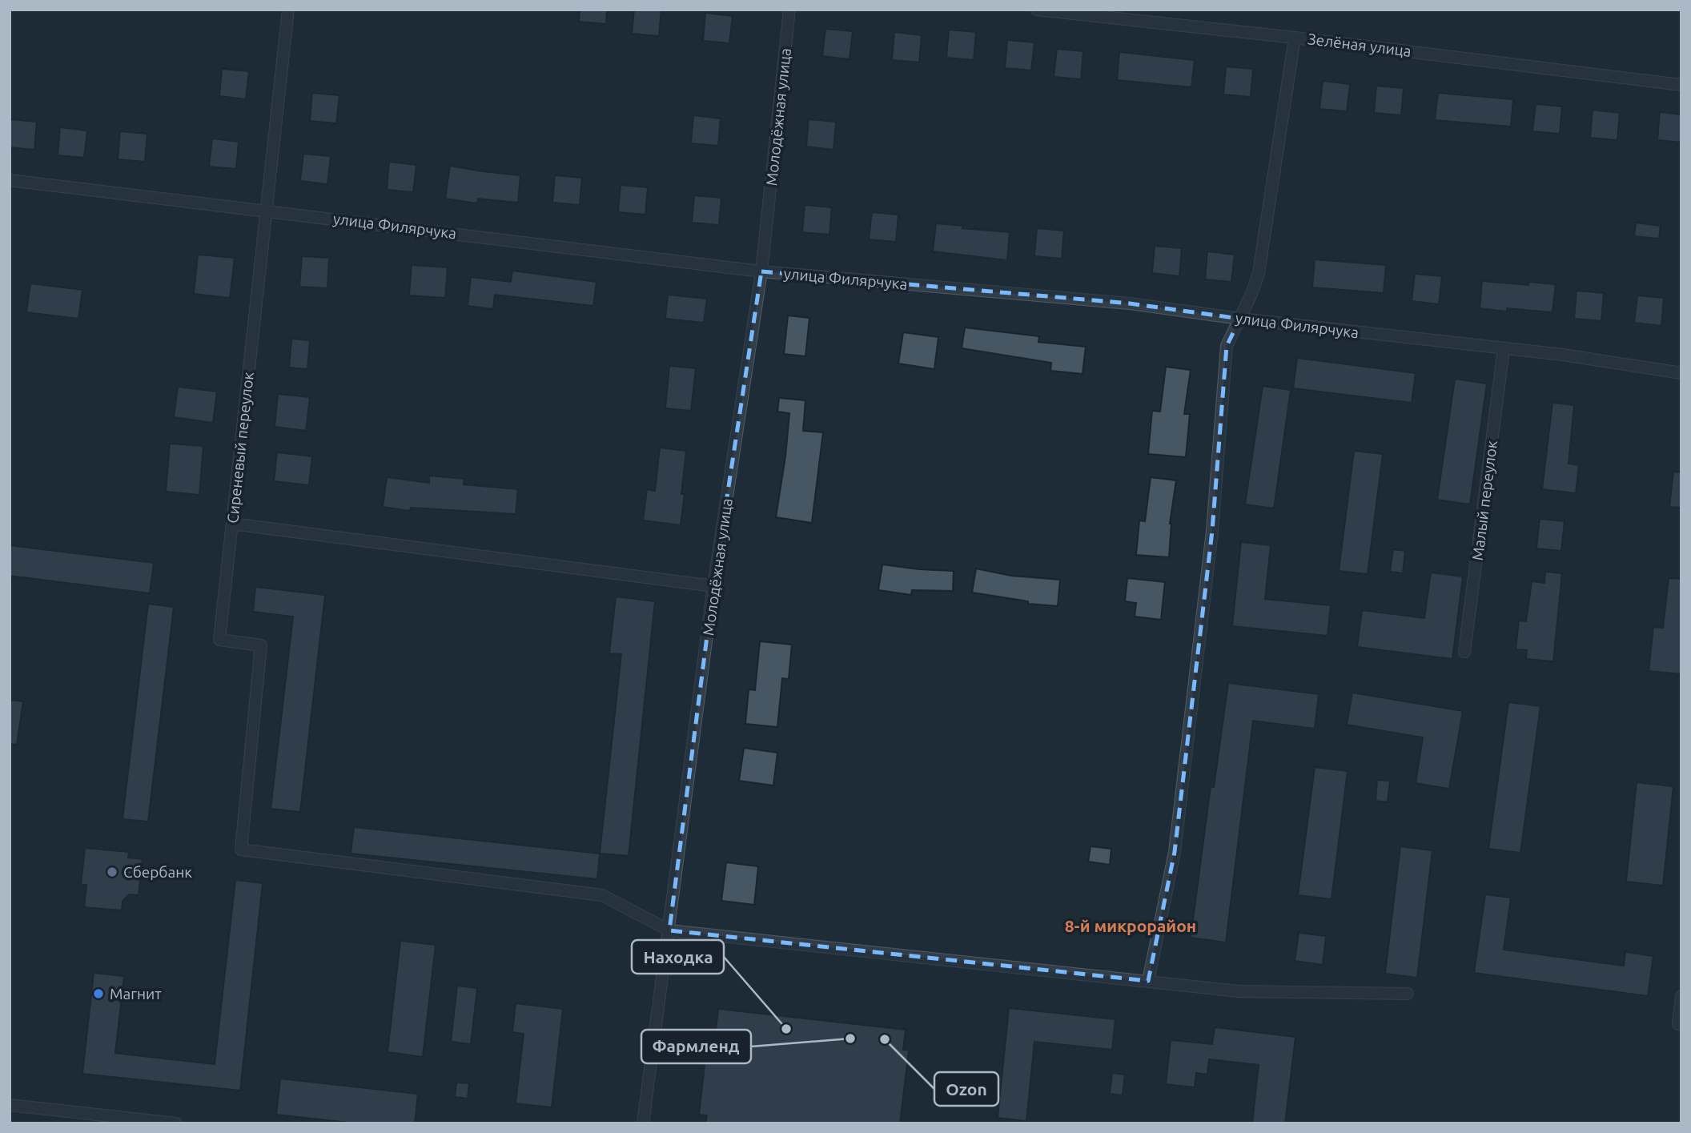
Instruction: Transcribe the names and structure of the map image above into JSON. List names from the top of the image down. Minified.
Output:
{"streets":{"street":["Зелёная улица","Молодёжная улица","улица Филярчука","Сиреневый переулок","Малый переулок"]},"crossings":[["Молодёжная улица","улица Филярчука"],["Молодёжная улица","Сиреневый переулок"],["улица Филярчука","Сиреневый переулок"],["улица Филярчука","Малый переулок"]],"districts":["8-й микрорайон"],"places":["Сбербанк","Магнит","Находка","Фармленд","Ozon"]}
